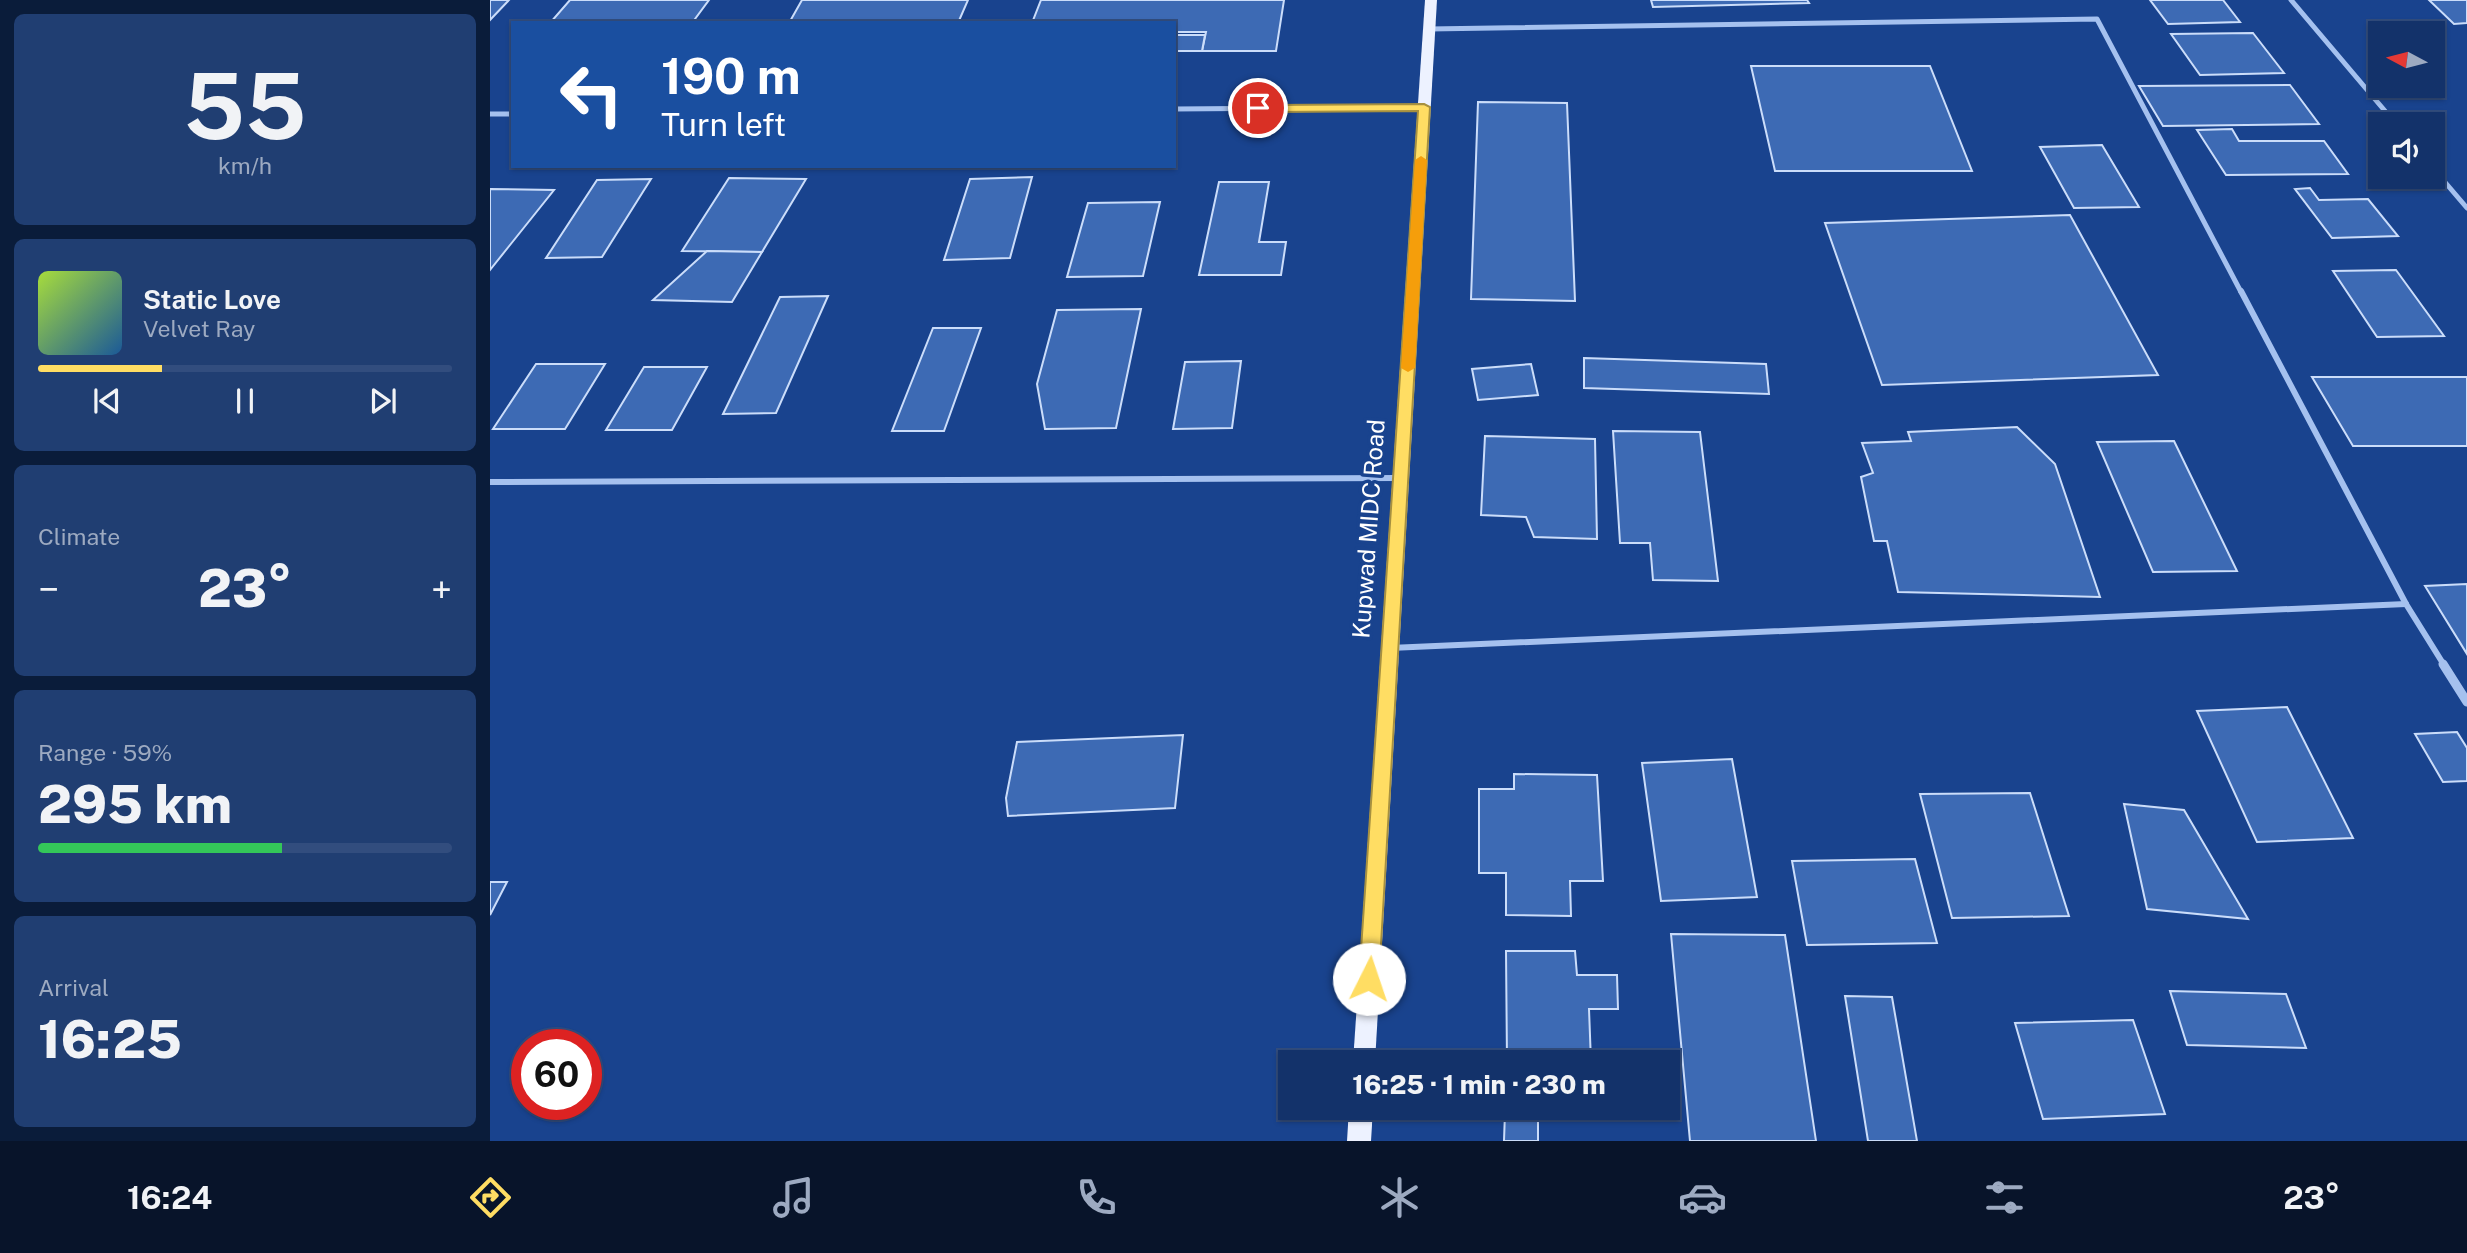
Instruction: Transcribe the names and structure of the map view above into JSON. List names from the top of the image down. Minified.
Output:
{"streets":{"main road":["Kupwad MIDC Road"]},"north":"left","page":{"tile":[["55","km/h"],"Climate",["Range · 59%","295 km"],["Arrival","16:25"]],"turn":["190 m","Turn left"],"song":["Static Love","Velvet Ray"],"heat":["−","23°","+"],"limit":"60","trip":"16:25 · 1 min · 230 m","tabs":["16:24","23°"]}}
